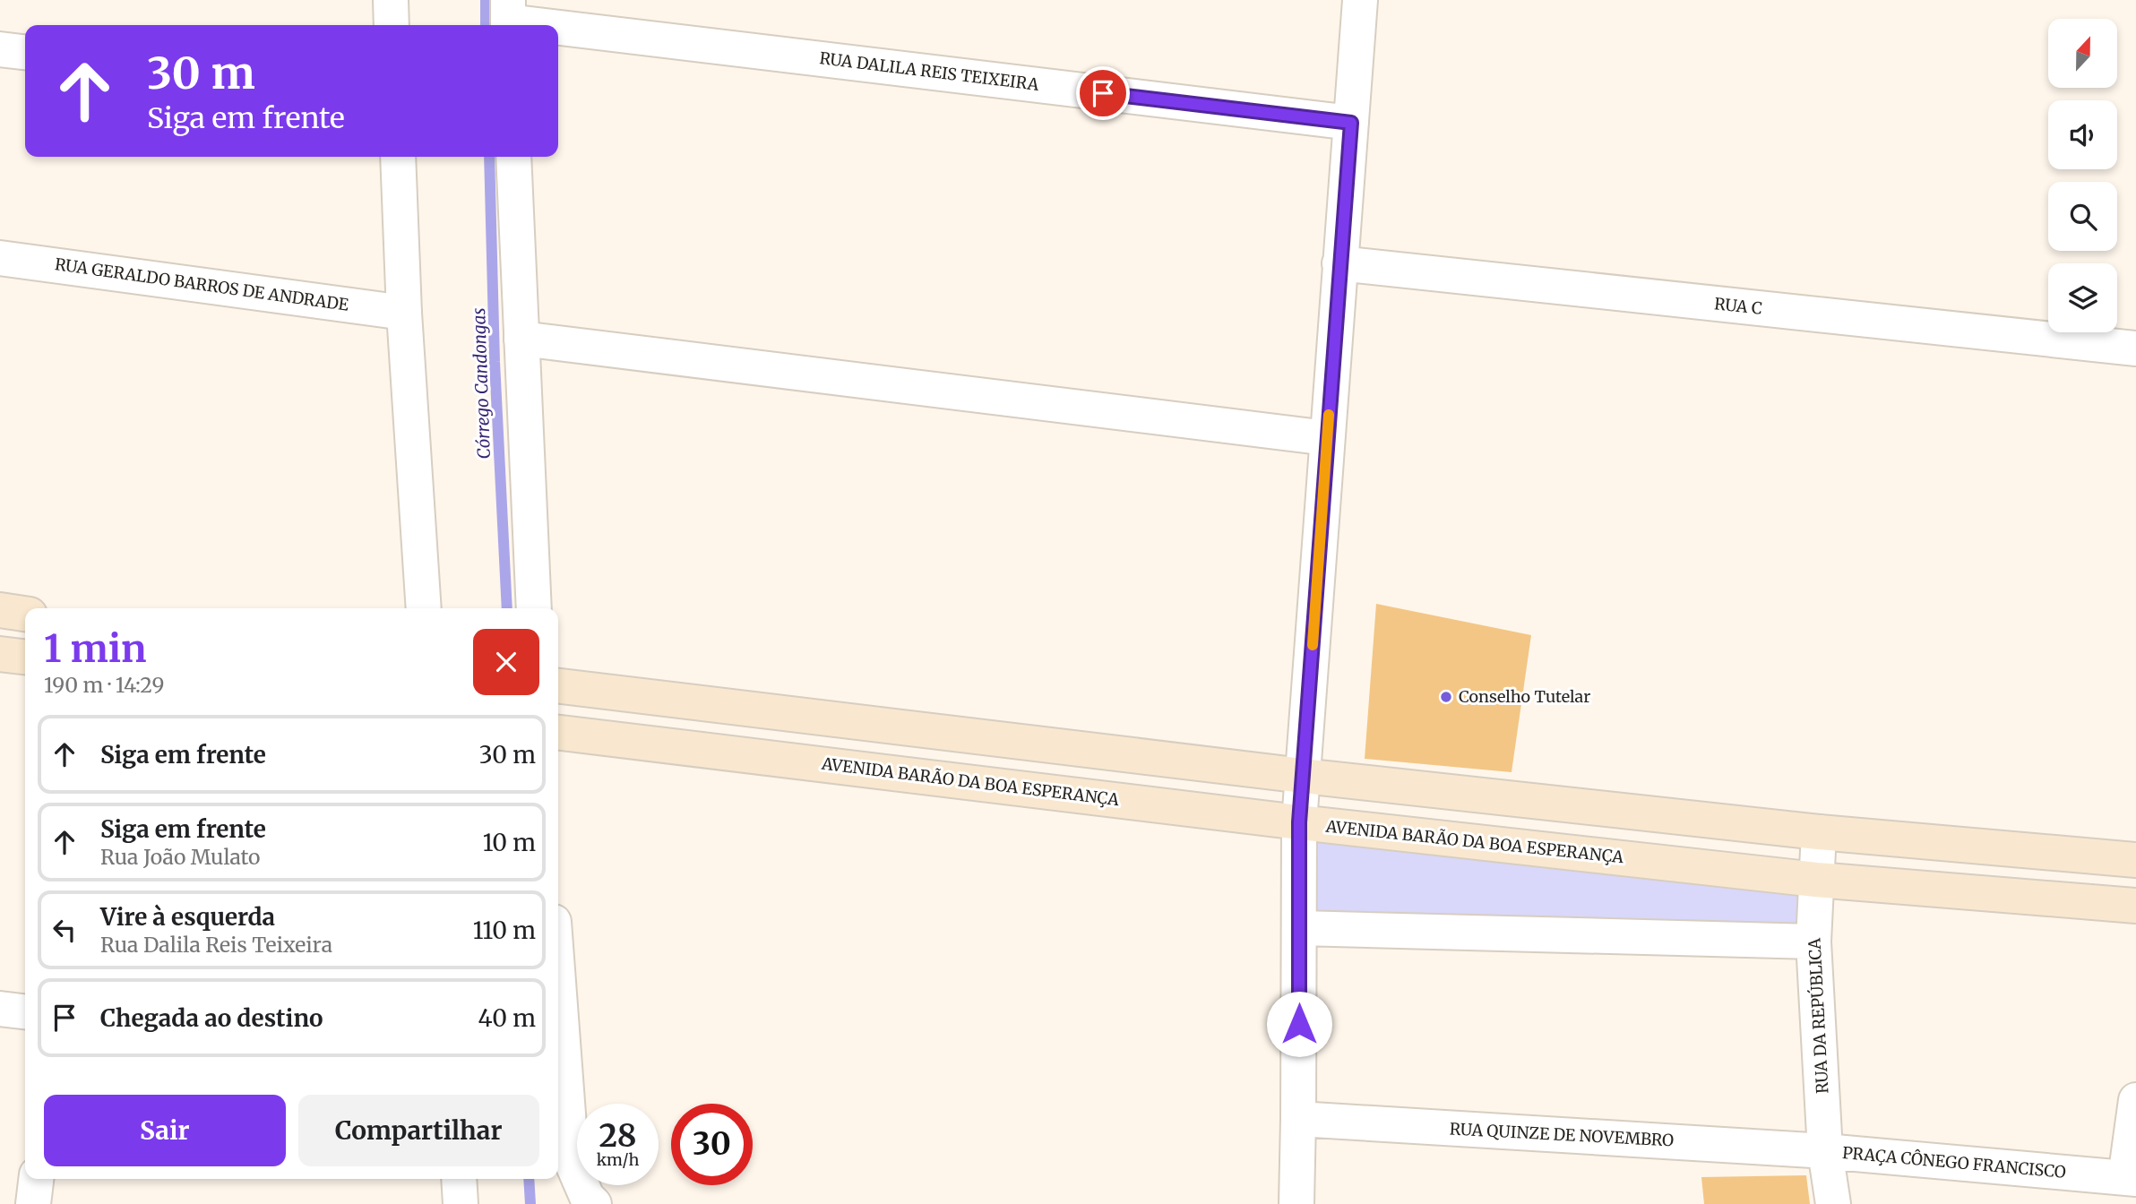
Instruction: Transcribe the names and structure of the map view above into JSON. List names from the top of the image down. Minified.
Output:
{"streets":{"main road":["AVENIDA BARÃO DA BOA ESPERANÇA"],"street":["RUA DALILA REIS TEIXEIRA","RUA GERALDO BARROS DE ANDRADE","RUA C","RUA DA REPÚBLICA","RUA QUINZE DE NOVEMBRO","PRAÇA CÔNEGO FRANCISCO"]},"crossings":[["AVENIDA BARÃO DA BOA ESPERANÇA","RUA DA REPÚBLICA"],["RUA DA REPÚBLICA","RUA QUINZE DE NOVEMBRO"],["RUA DA REPÚBLICA","PRAÇA CÔNEGO FRANCISCO"],["RUA QUINZE DE NOVEMBRO","PRAÇA CÔNEGO FRANCISCO"]],"water":["Córrego Candongas"],"places":["Conselho Tutelar"],"north":"top","page":{"turn":["30 m","Siga em frente"],"heading":["1 min","190 m · 14:29"],"list":[{"name":"Siga em frente","value":"30 m"},{"name":"Siga em frente","note":"Rua João Mulato","value":"10 m"},{"name":"Vire à esquerda","note":"Rua Dalila Reis Teixeira","value":"110 m"},{"name":"Chegada ao destino","value":"40 m"}],"buttons":["Sair","Compartilhar"],"speed":"28 km/h","limit":"30"}}
